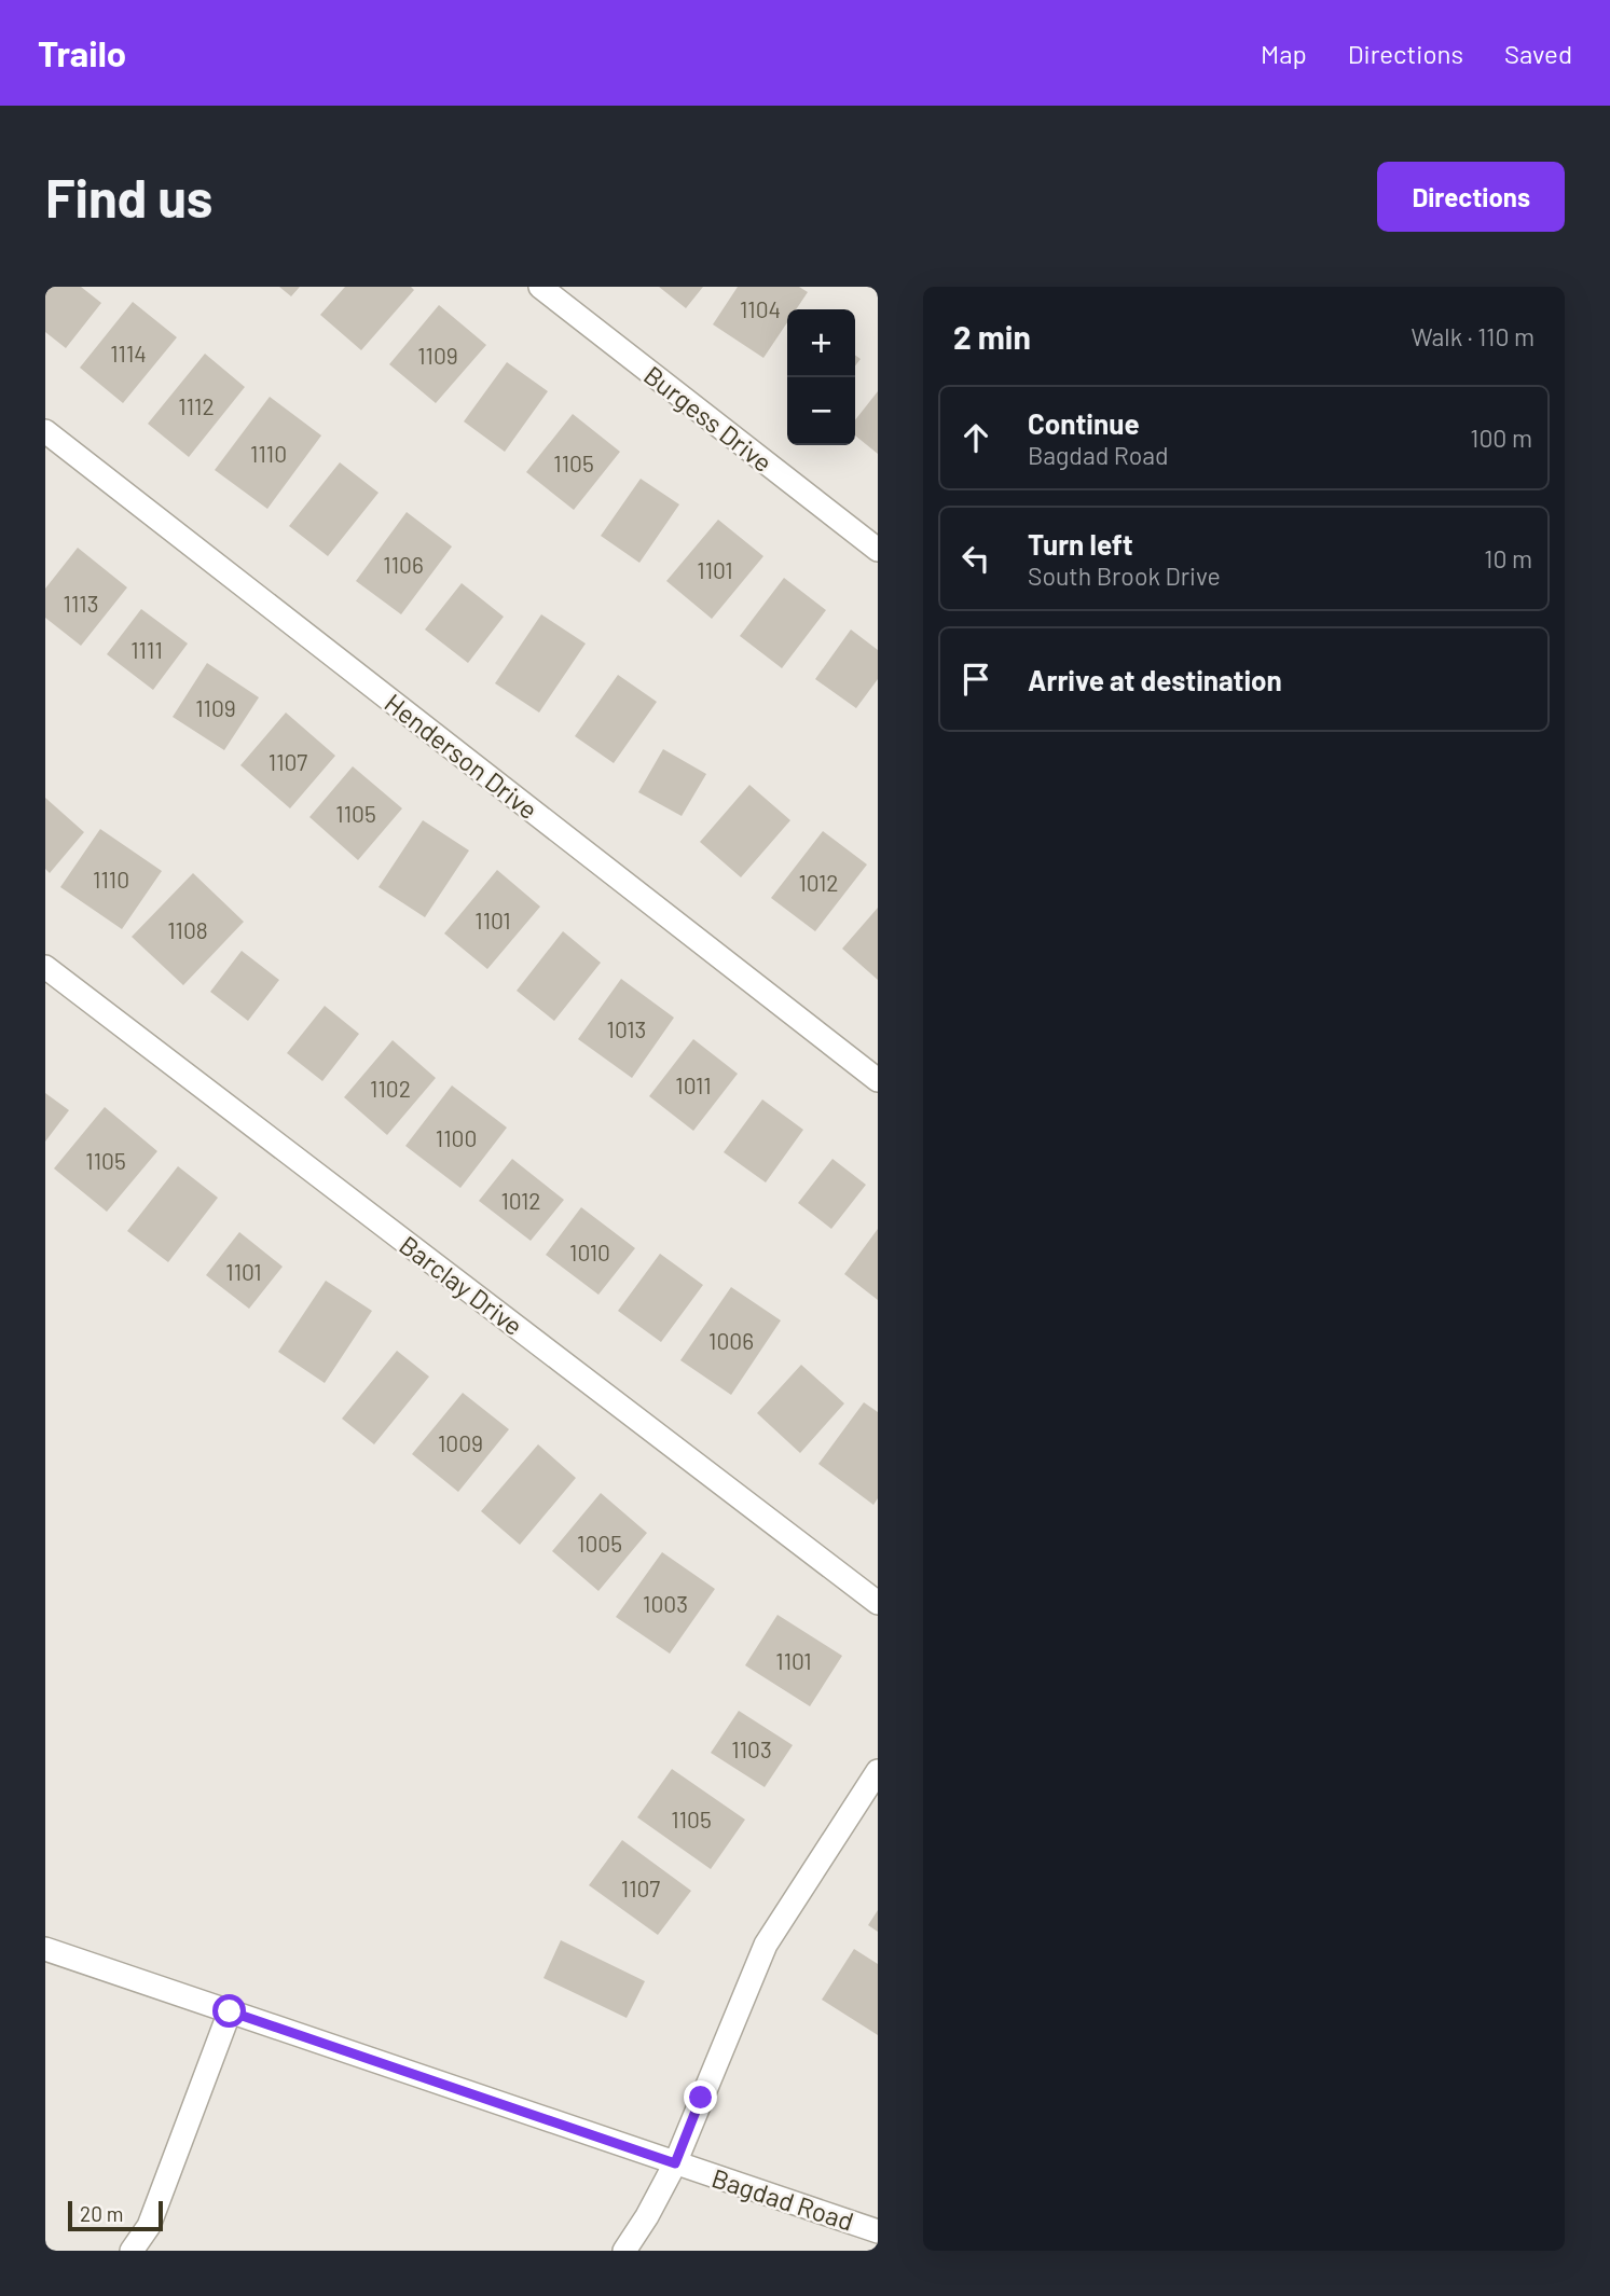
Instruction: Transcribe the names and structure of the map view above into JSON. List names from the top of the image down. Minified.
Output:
{"streets":{"street":["Burgess Drive","Henderson Drive","Barclay Drive","Bagdad Road"]},"house_numbers":["1104","1114","1109","1112","1110","1105","1106","1101","1113","1111","1109","1107","1105","1110","1012","1101","1108","1013","1011","1102","1100","1105","1012","1010","1101","1006","1009","1005","1003","1101","1103","1105","1107"],"scale_bar":"20 m","page":{"header":"Trailo","nav":["Map","Directions","Saved"],"buttons":"Directions","title":"Find us","heading":["2 min","Walk · 110 m"],"map_buttons":["+","−"],"list":[["Continue","Bagdad Road","100 m"],["Turn left","South Brook Drive","10 m"],"Arrive at destination"],"scale":"20 m"}}
